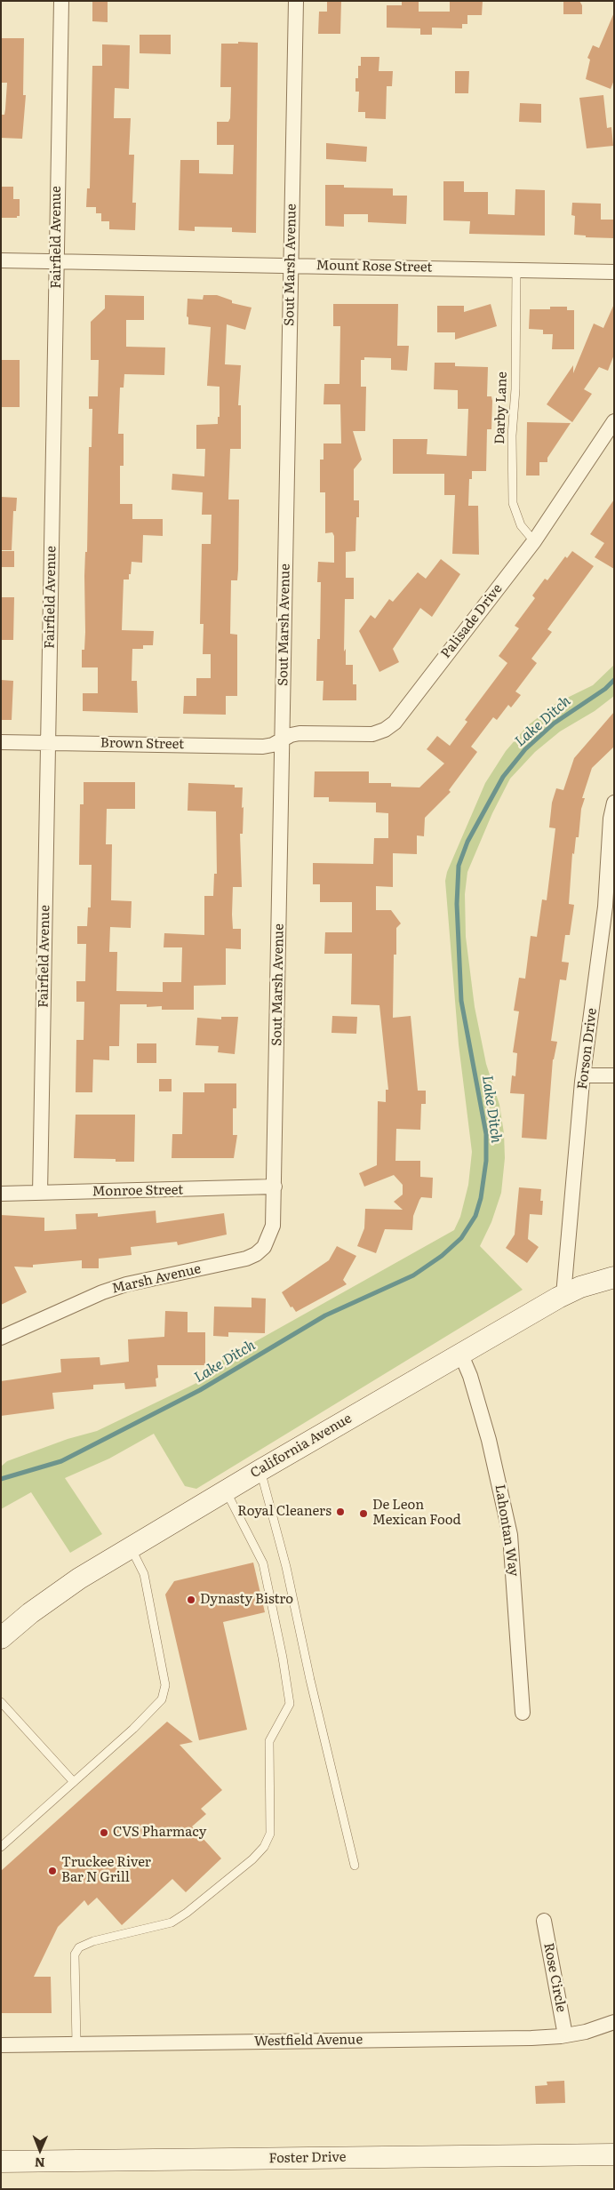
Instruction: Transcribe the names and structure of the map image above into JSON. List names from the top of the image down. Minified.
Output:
{"streets":{"main road":["California Avenue","Foster Drive"],"street":["Fairfield Avenue","Sout Marsh Avenue","Mount Rose Street","Palisade Drive","Brown Street","Forson Drive","Monroe Street","Marsh Avenue","Lahontan Way","Rose Circle","Westfield Avenue"],"lane":["Darby Lane"]},"crossings":[["Fairfield Avenue","Mount Rose Street"],["Fairfield Avenue","Brown Street"],["Fairfield Avenue","Monroe Street"],["Sout Marsh Avenue","Mount Rose Street"],["Sout Marsh Avenue","Palisade Drive"],["Sout Marsh Avenue","Brown Street"],["Sout Marsh Avenue","Monroe Street"],["Sout Marsh Avenue","Marsh Avenue"],["Mount Rose Street","Darby Lane"],["Darby Lane","Palisade Drive"],["Palisade Drive","Brown Street"],["Forson Drive","California Avenue"],["California Avenue","Lahontan Way"],["Rose Circle","Westfield Avenue"]],"water":["Lake Ditch"],"places":["Royal Cleaners","De Leon Mexican Food","Dynasty Bistro","CVS Pharmacy","Truckee River Bar N Grill"],"north":"bottom"}
